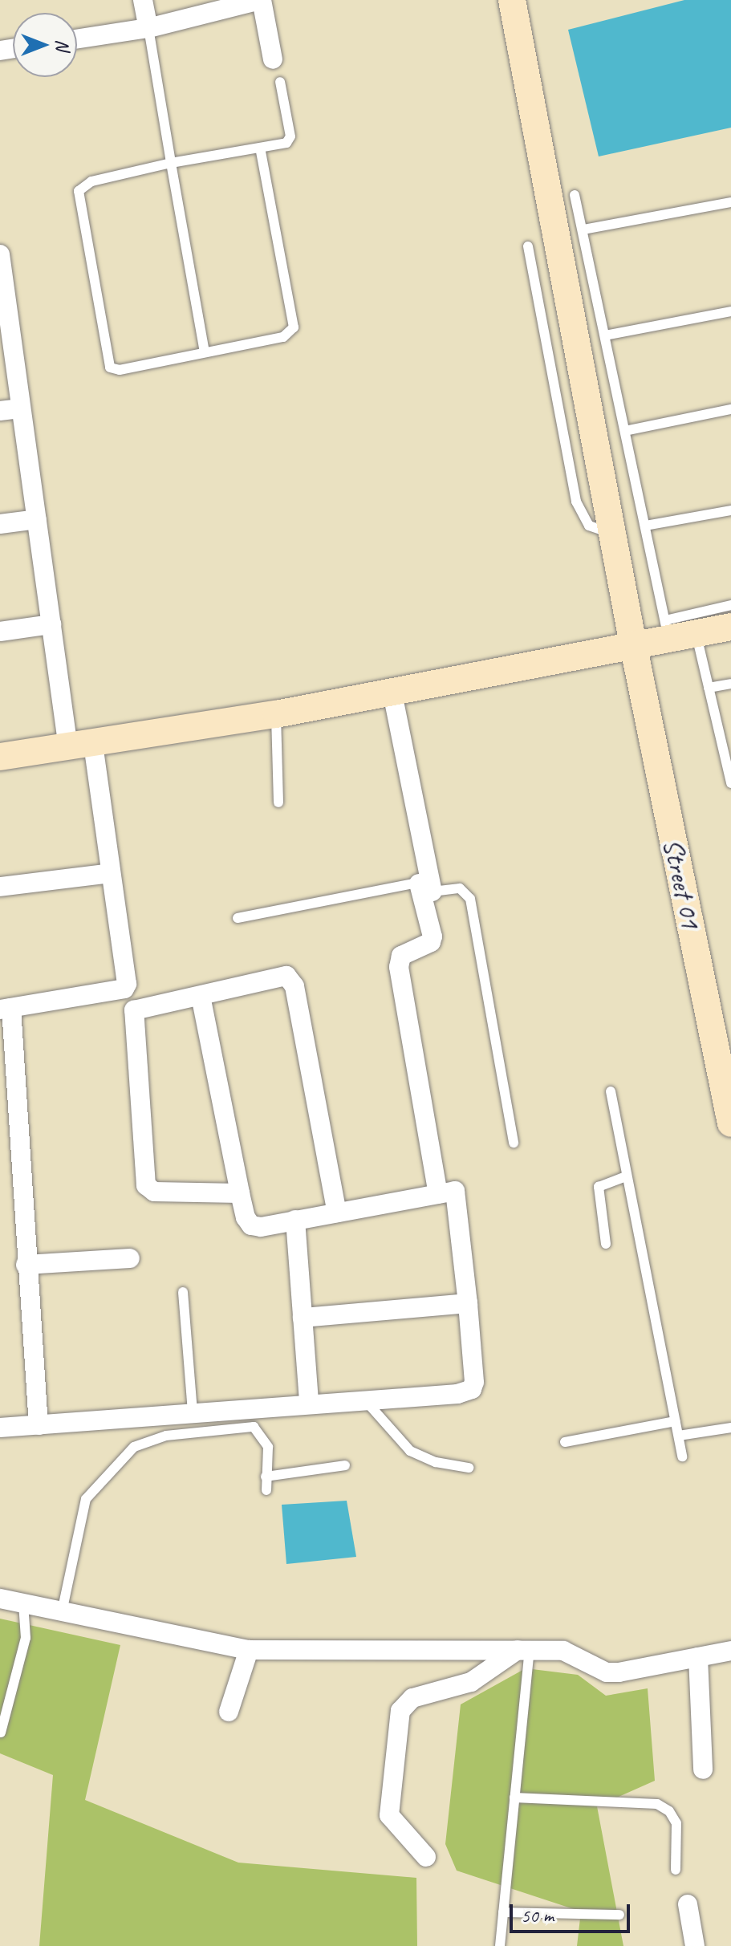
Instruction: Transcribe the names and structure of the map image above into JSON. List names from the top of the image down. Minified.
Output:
{"streets":{"street":["Street 01"]},"scale_bar":"50 m","north":"right"}
